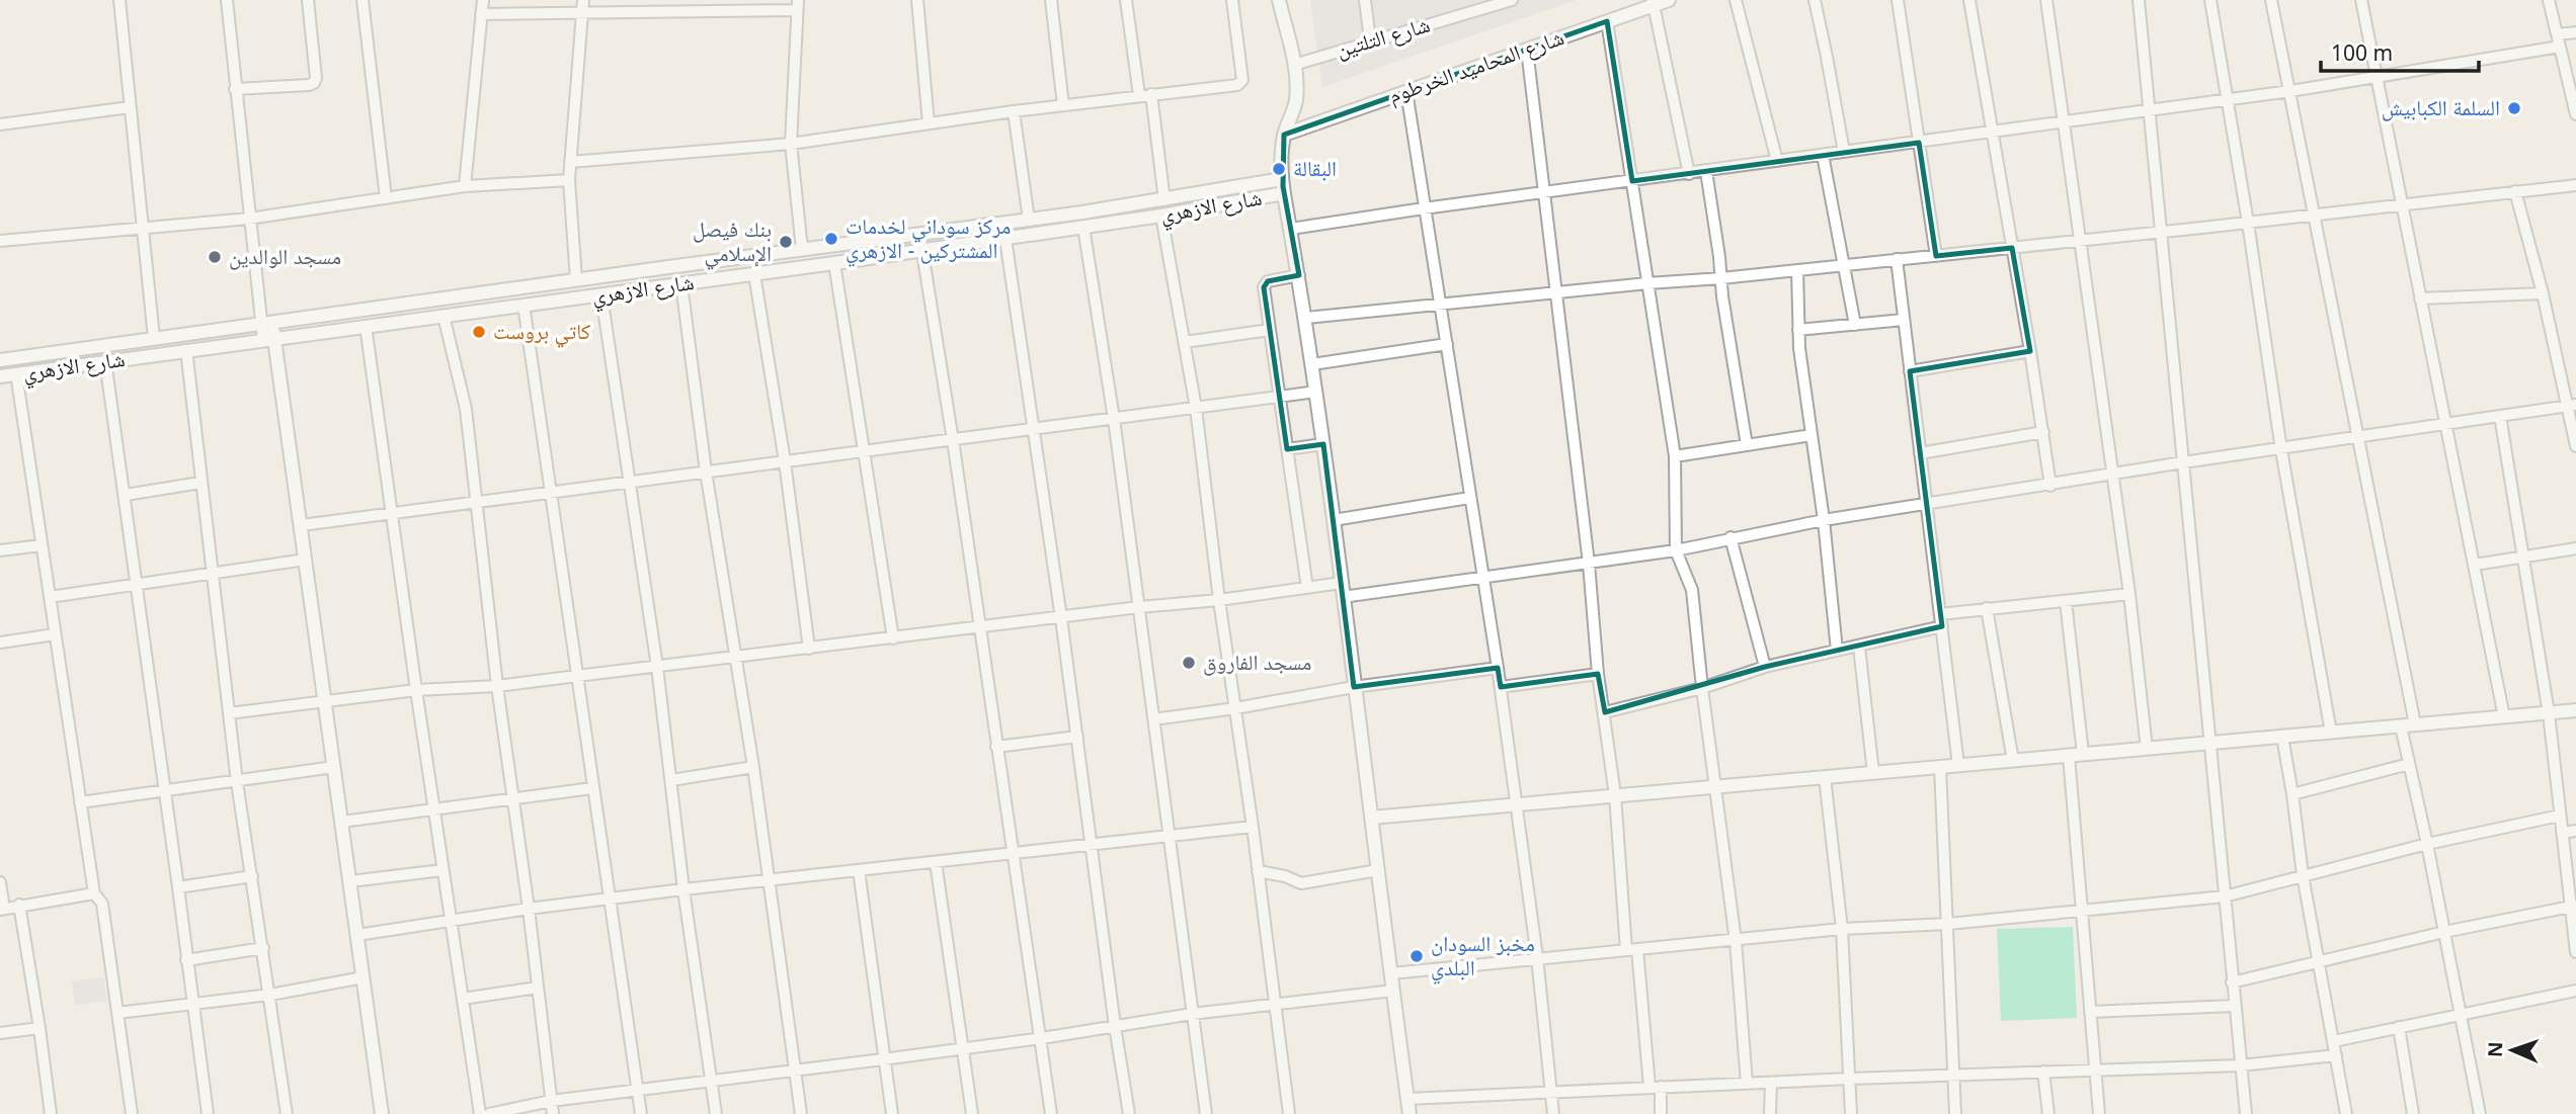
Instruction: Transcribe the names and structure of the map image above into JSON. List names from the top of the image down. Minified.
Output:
{"streets":{"street":["شارع التلتين","شارع المحاميد الخرطوم","شارع الازهري"]},"places":["السلمة الكبابيش","البقالة","مركز سوداني لخدمات المشتركين - الازهري","بنك فيصل الإسلامي","مسجد الوالدين","كاتي بروست","مسجد الفاروق","مخبز السودان البلدي"],"scale_bar":"100 m","north":"left"}
